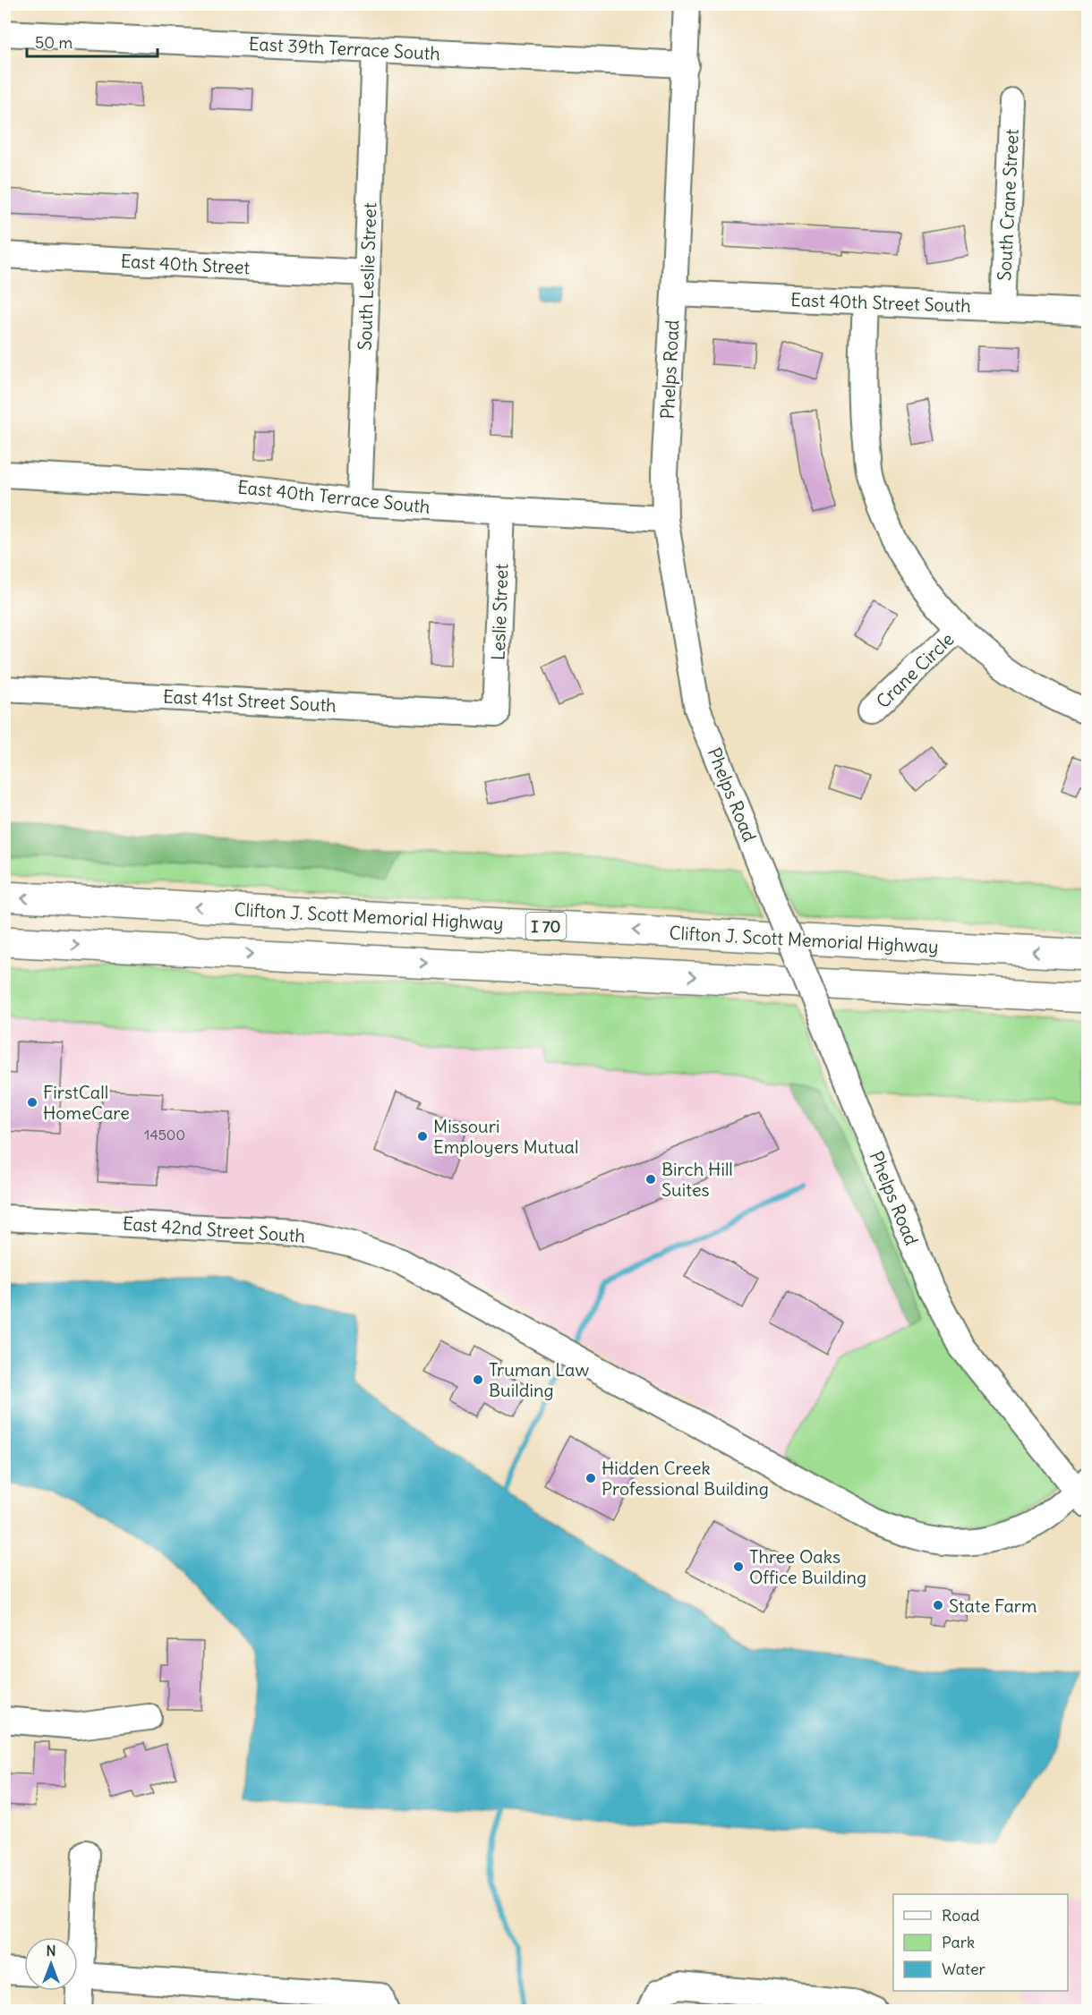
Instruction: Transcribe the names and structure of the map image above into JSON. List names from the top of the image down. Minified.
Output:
{"streets":{"highway":["Clifton J. Scott Memorial Highway","I 70"],"street":["East 39th Terrace South","South Crane Street","East 40th Street","South Leslie Street","East 40th Street South","Phelps Road","East 40th Terrace South","Leslie Street","Crane Circle","East 41st Street South","East 42nd Street South"]},"crossings":[["East 39th Terrace South","South Leslie Street"],["East 39th Terrace South","Phelps Road"],["South Crane Street","East 40th Street South"],["East 40th Street","South Leslie Street"],["South Leslie Street","East 40th Terrace South"],["East 40th Street South","Phelps Road"],["Phelps Road","East 40th Terrace South"],["Phelps Road","East 42nd Street South"],["East 40th Terrace South","Leslie Street"],["Leslie Street","East 41st Street South"]],"places":["FirstCall HomeCare","Missouri Employers Mutual","Birch Hill Suites","Truman Law Building","Hidden Creek Professional Building","Three Oaks Office Building","State Farm"],"house_numbers":["14500"],"legend":["Road","Park","Water"],"scale_bar":"50 m","north":"top"}
